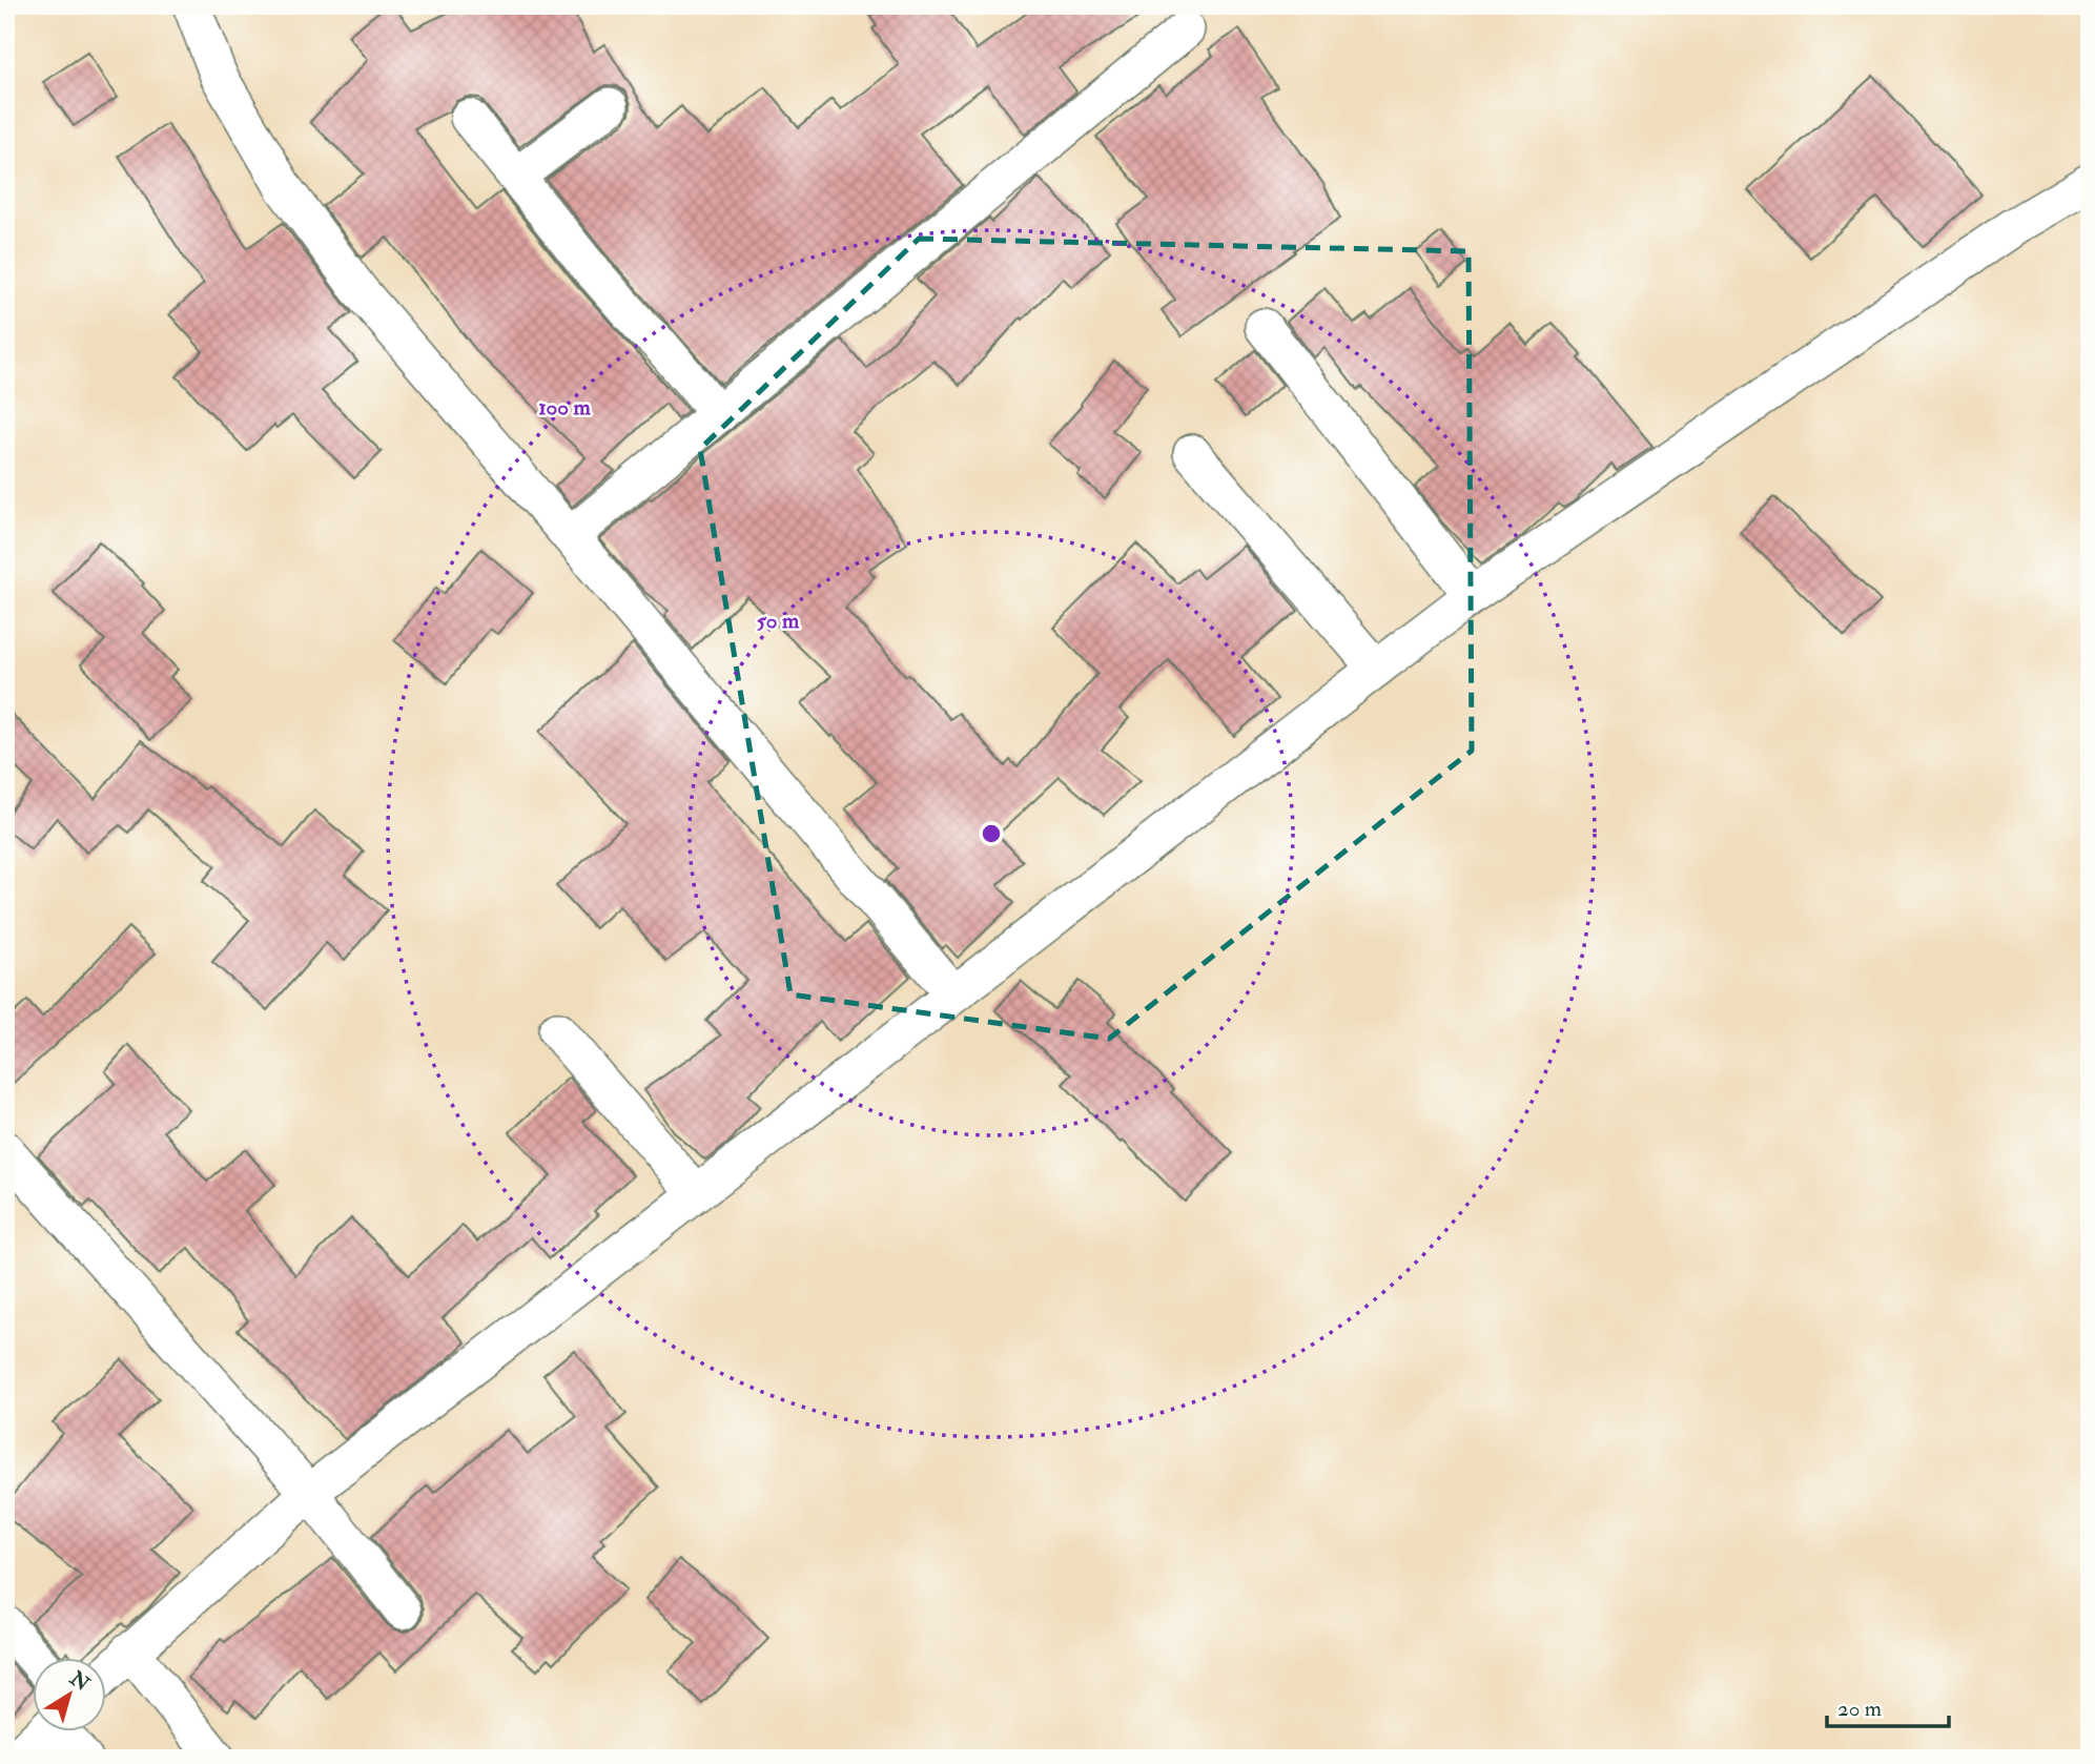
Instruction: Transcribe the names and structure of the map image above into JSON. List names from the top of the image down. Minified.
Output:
{"scale_bar":"20 m","north":"top right","rings":["100 m","50 m"]}
